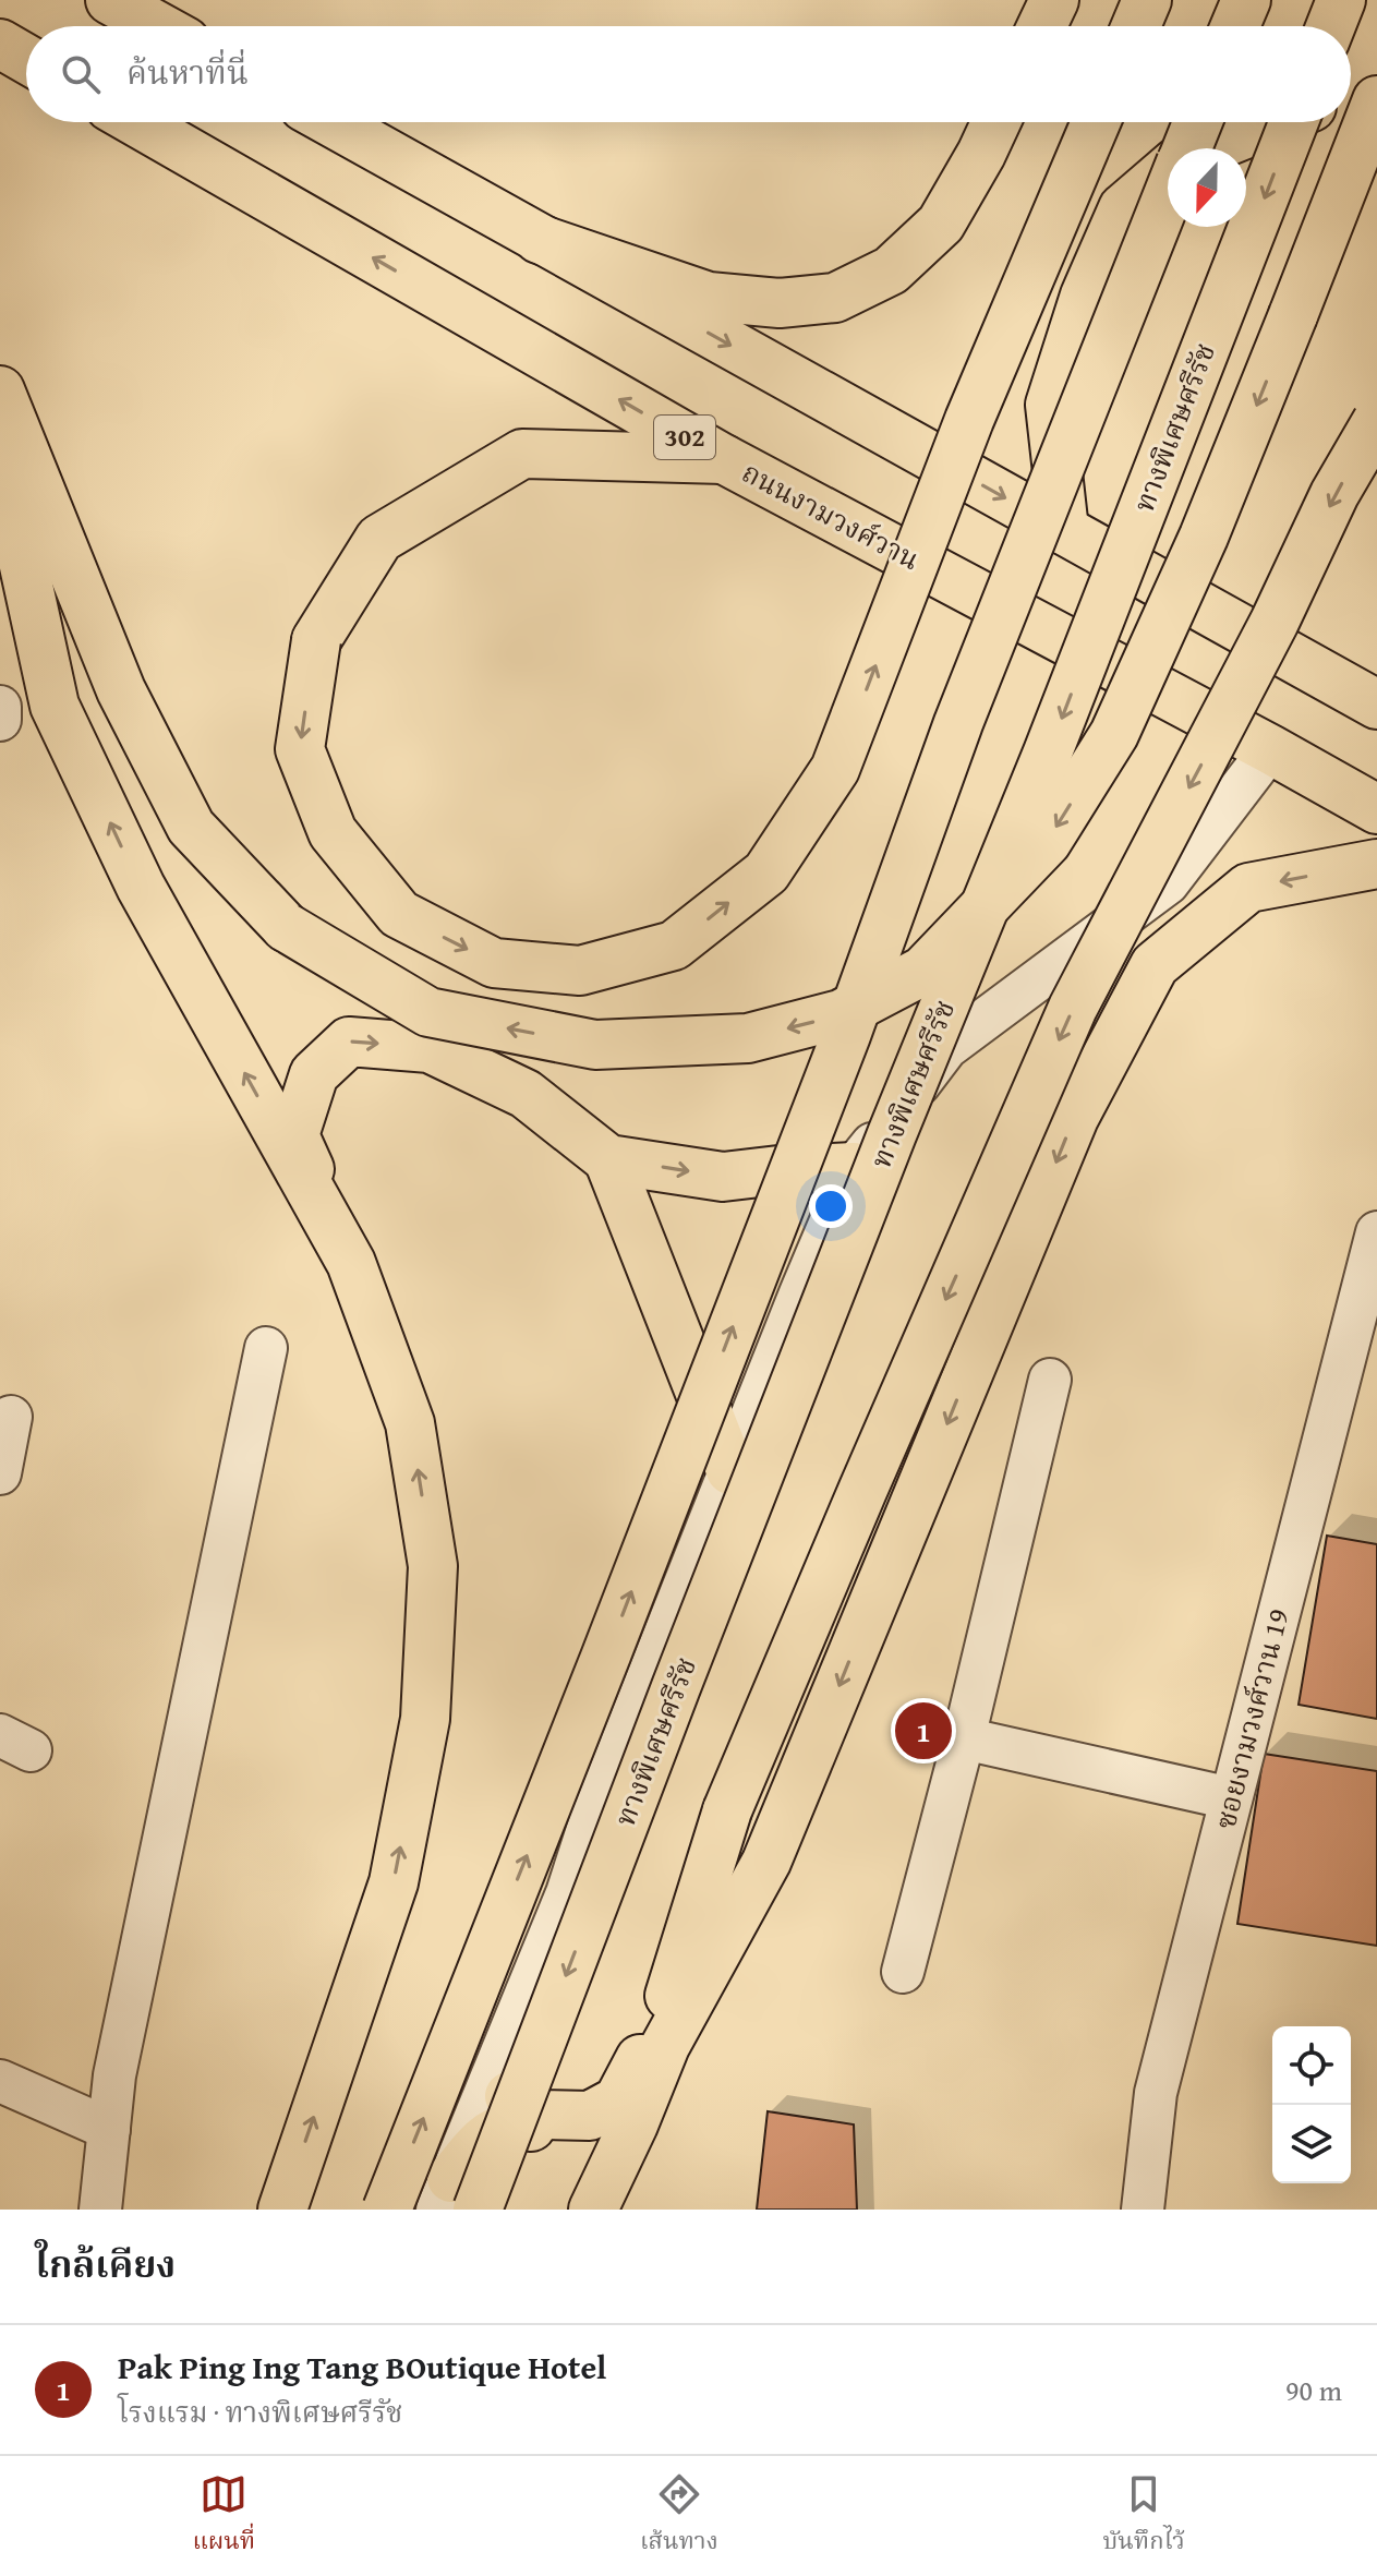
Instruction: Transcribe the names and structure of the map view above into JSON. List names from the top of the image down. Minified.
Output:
{"streets":{"main road":["ทางพิเศษศรีรัช","302","ถนนงามวงศ์วาน"],"street":["ซอยงามวงศ์วาน 19"]},"north":"bottom","page":{"search":"ค้นหาที่นี่","pins":"1","heading":"ใกล้เคียง","list":[{"mark":"1","name":"Pak Ping Ing Tang BOutique Hotel","note":"โรงแรม · ทางพิเศษศรีรัช","value":"90 m"}],"nav":["แผนที่","เส้นทาง","บันทึกไว้"]}}
